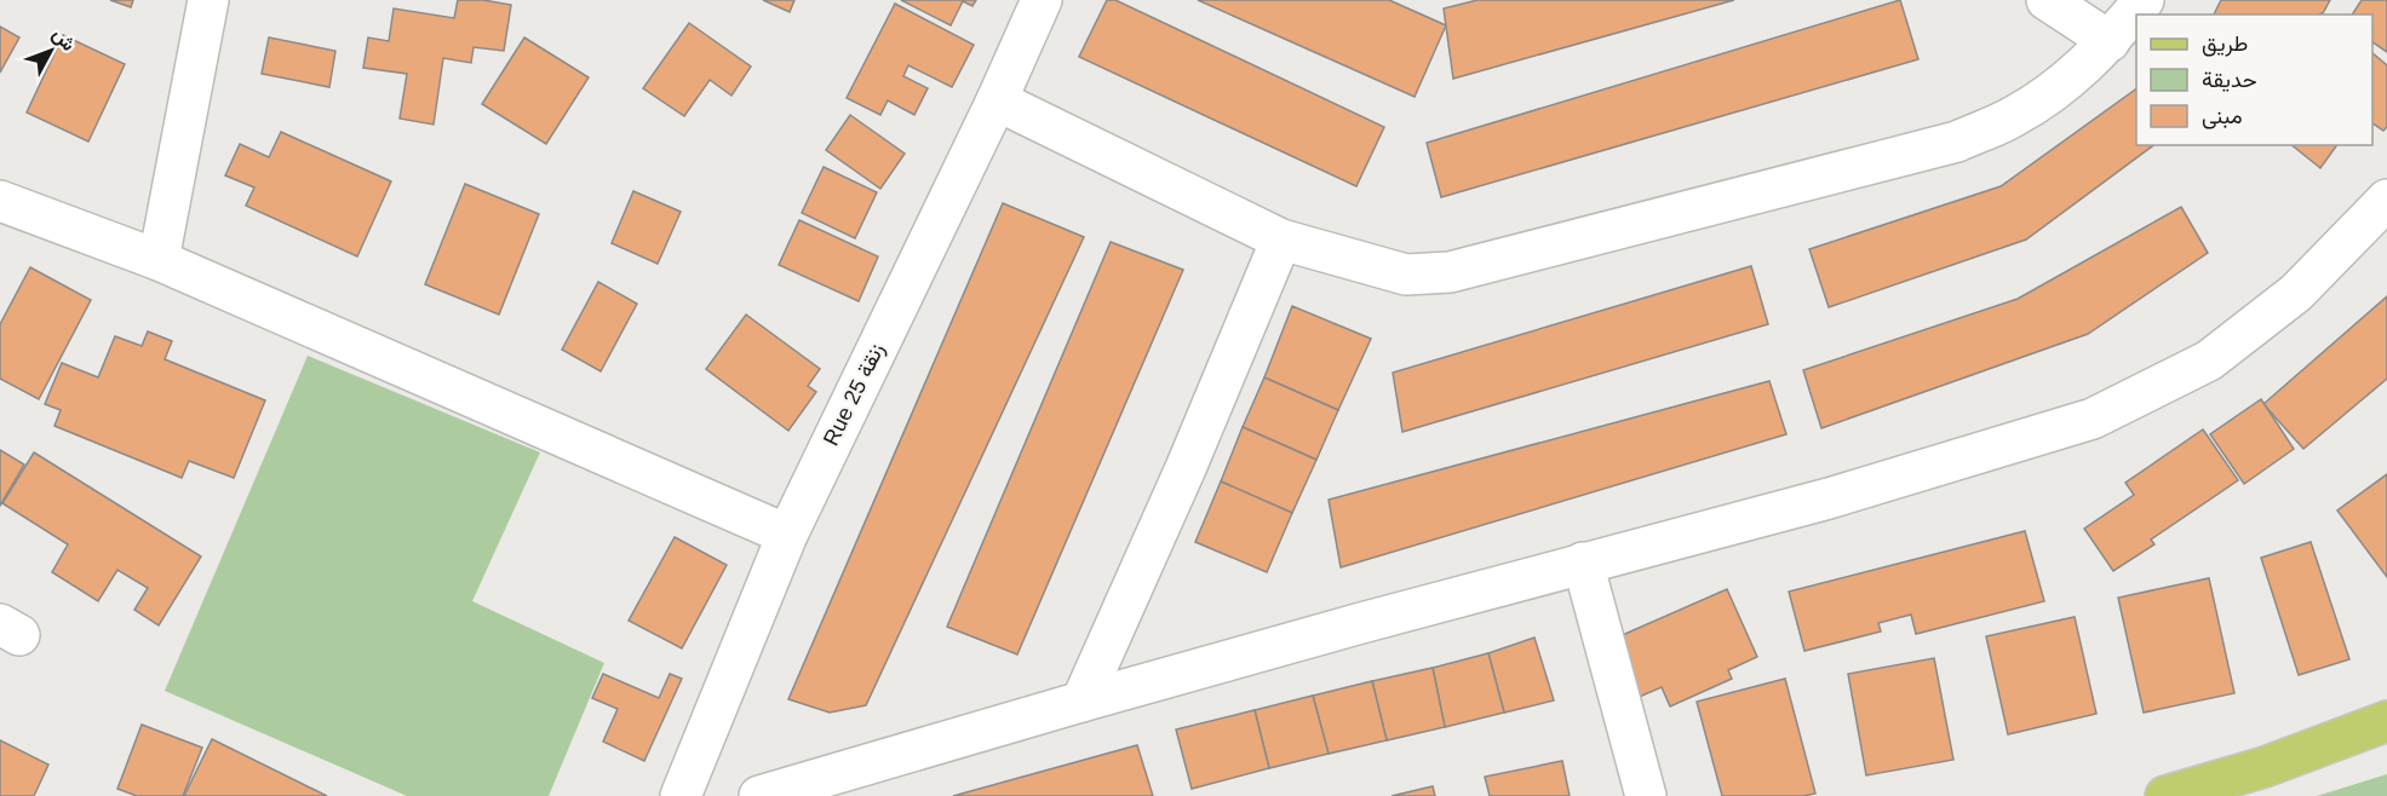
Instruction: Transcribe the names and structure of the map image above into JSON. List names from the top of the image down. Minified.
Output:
{"streets":{"street":["Rue 25 زنقة"]},"legend":["طريق","حديقة","مبنى"],"north":"top right"}
